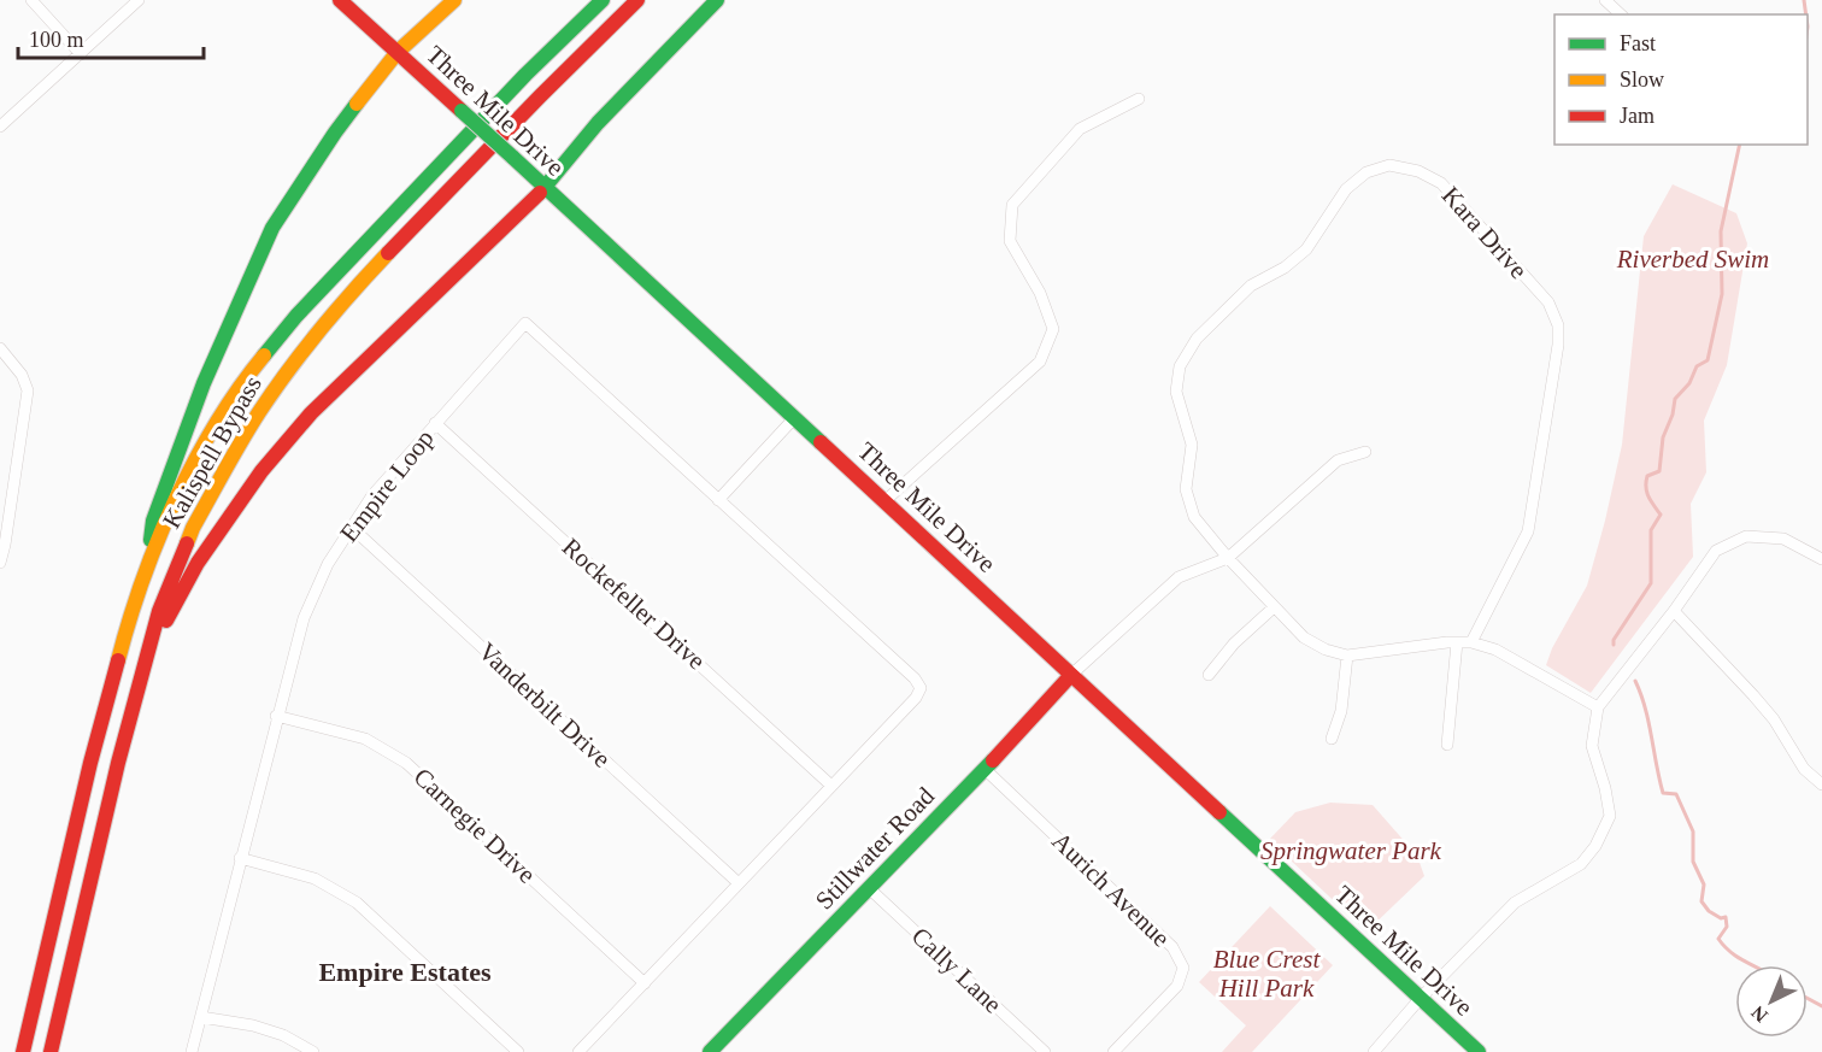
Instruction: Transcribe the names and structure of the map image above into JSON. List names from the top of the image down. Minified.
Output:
{"streets":{"main road":["Three Mile Drive","Kalispell Bypass","Stillwater Road"],"street":["Kara Drive","Empire Loop","Rockefeller Drive","Vanderbilt Drive","Carnegie Drive","Aurich Avenue","Cally Lane"]},"crossings":[["Three Mile Drive","Stillwater Road"],["Empire Loop","Rockefeller Drive"],["Empire Loop","Vanderbilt Drive"],["Empire Loop","Carnegie Drive"],["Stillwater Road","Aurich Avenue"],["Stillwater Road","Cally Lane"]],"districts":["Empire Estates"],"parks":["Riverbed Swim","Springwater Park","Blue Crest Hill Park"],"legend":["Fast","Slow","Jam"],"scale_bar":"100 m","north":"bottom left"}
